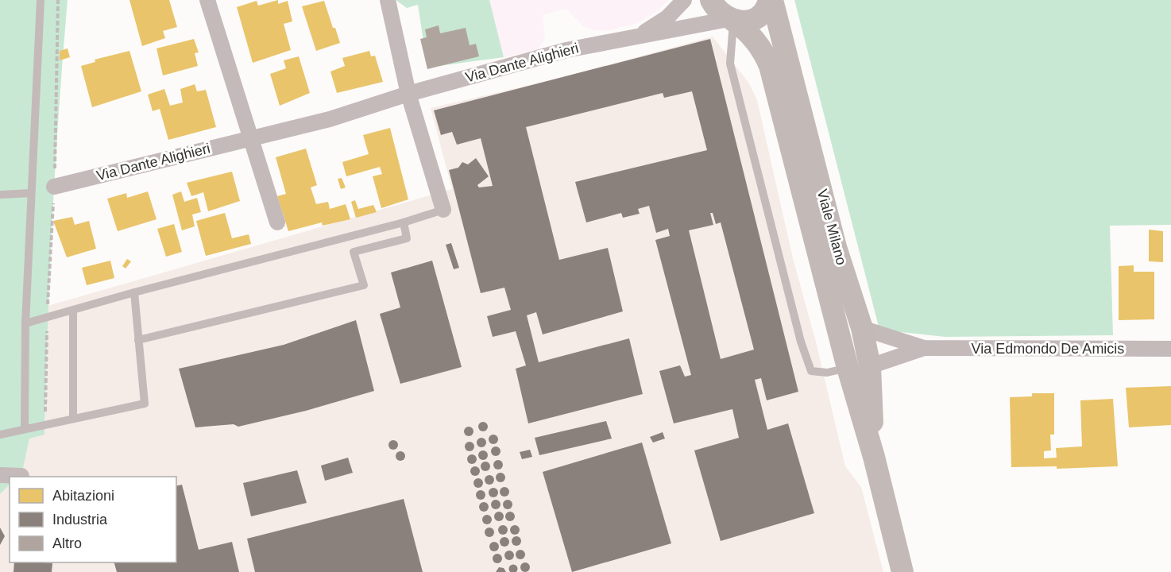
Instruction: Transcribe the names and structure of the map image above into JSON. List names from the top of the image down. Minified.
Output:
{"streets":{"main road":["Viale Milano"],"street":["Via Dante Alighieri","Via Edmondo De Amicis"]},"crossings":[["Via Dante Alighieri","Viale Milano"],["Viale Milano","Via Edmondo De Amicis"]],"legend":["Abitazioni","Industria","Altro"]}
